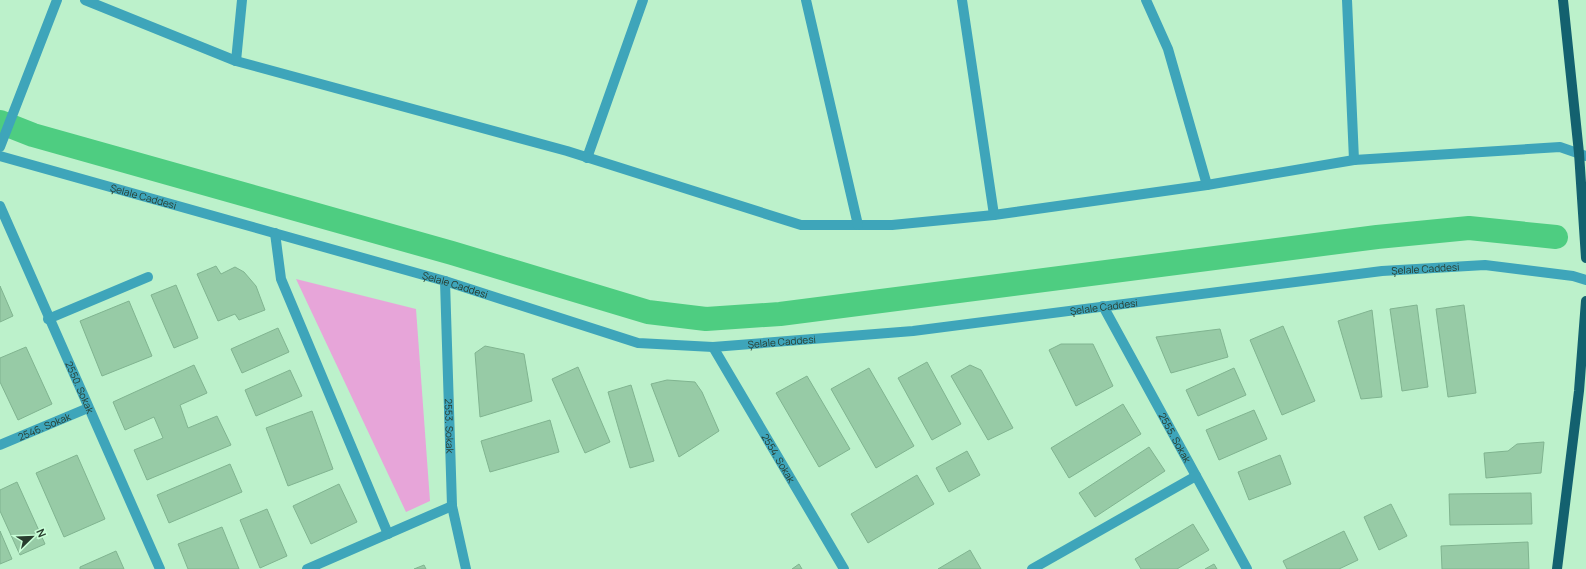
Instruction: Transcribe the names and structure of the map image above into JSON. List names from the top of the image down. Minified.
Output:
{"streets":{"street":["Şelale Caddesi","2550. Sokak","2546. Sokak","2553. Sokak","2555. Sokak","2554. Sokak"]},"crossings":[["Şelale Caddesi","2553. Sokak"],["Şelale Caddesi","2555. Sokak"],["Şelale Caddesi","2554. Sokak"],["2550. Sokak","2546. Sokak"]],"north":"top right"}
